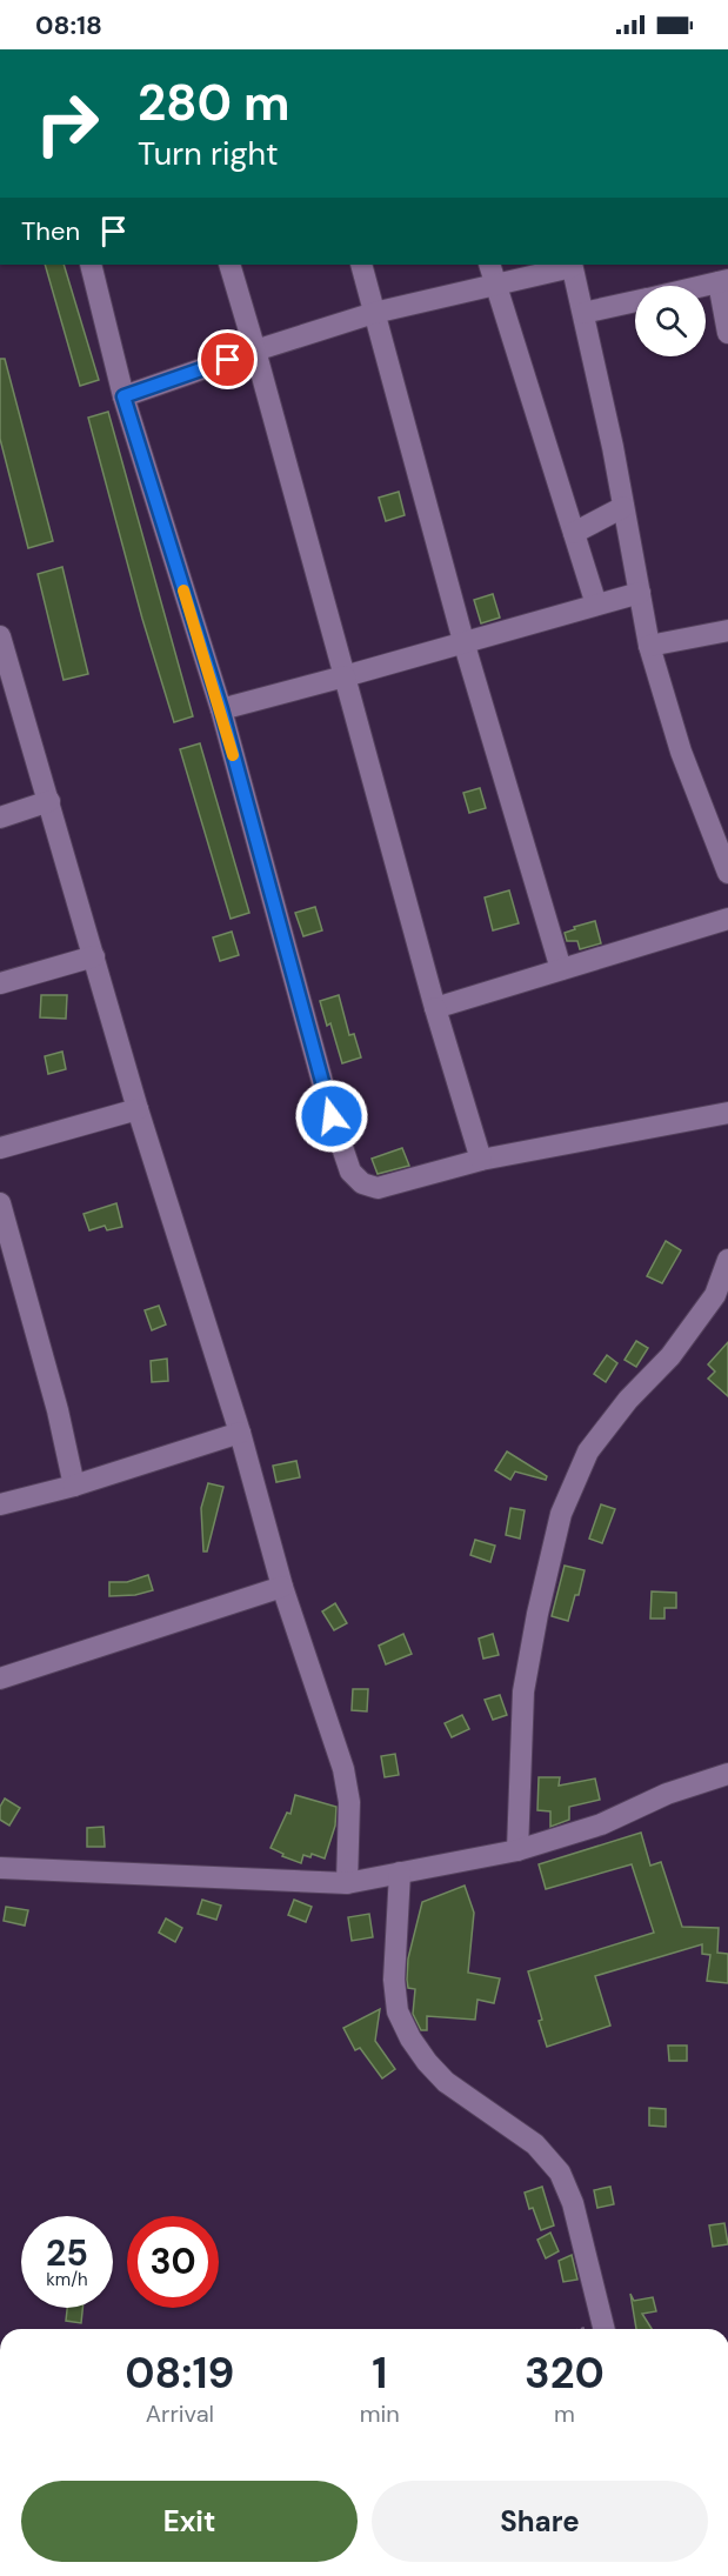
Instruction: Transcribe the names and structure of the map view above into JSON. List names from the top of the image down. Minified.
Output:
{"page":{"status":"08:18","turn":["280 m","Turn right"],"then":"Then","speed":"25 km/h","limit":"30","eta":["08:19","Arrival","1","min","320","m"],"buttons":["Exit","Share"]}}
